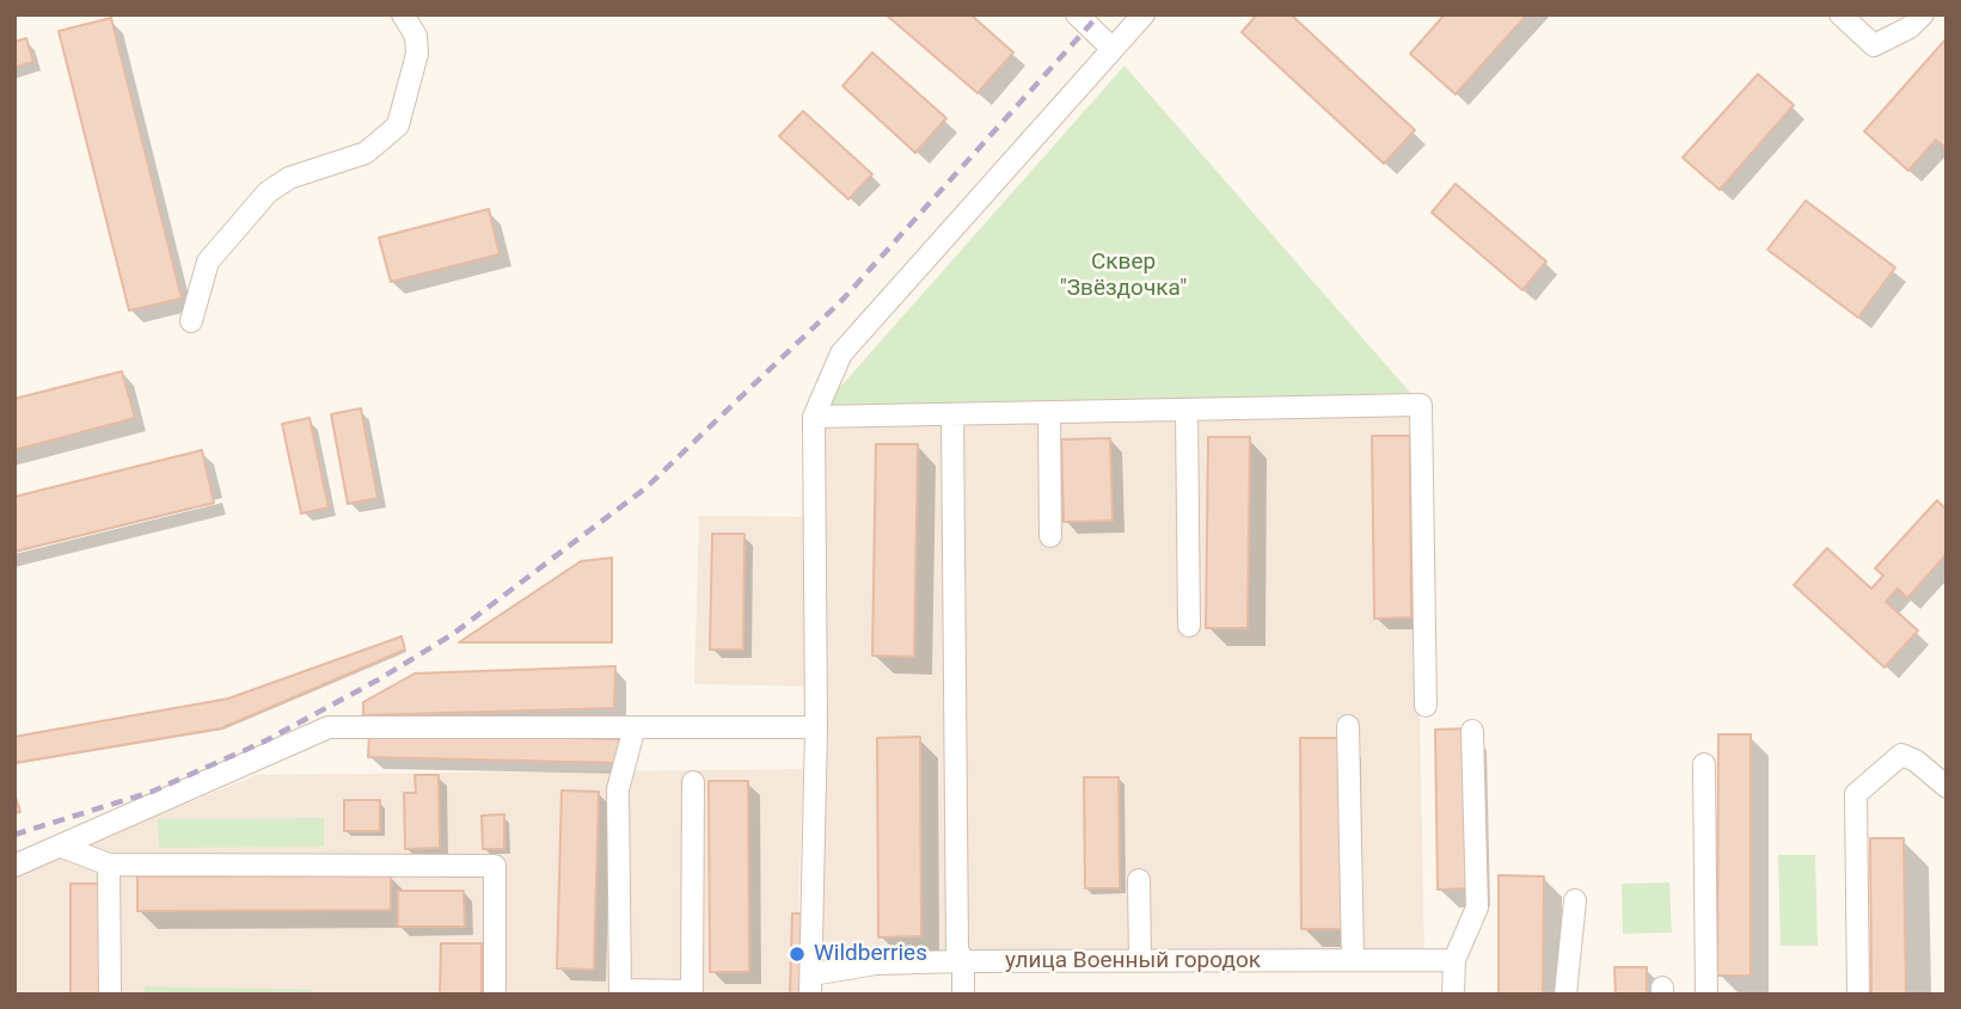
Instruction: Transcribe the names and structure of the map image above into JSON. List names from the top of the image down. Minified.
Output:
{"streets":{"street":["улица Военный городок"]},"parks":["Сквер \"Звёздочка\""],"places":["Wildberries"]}
